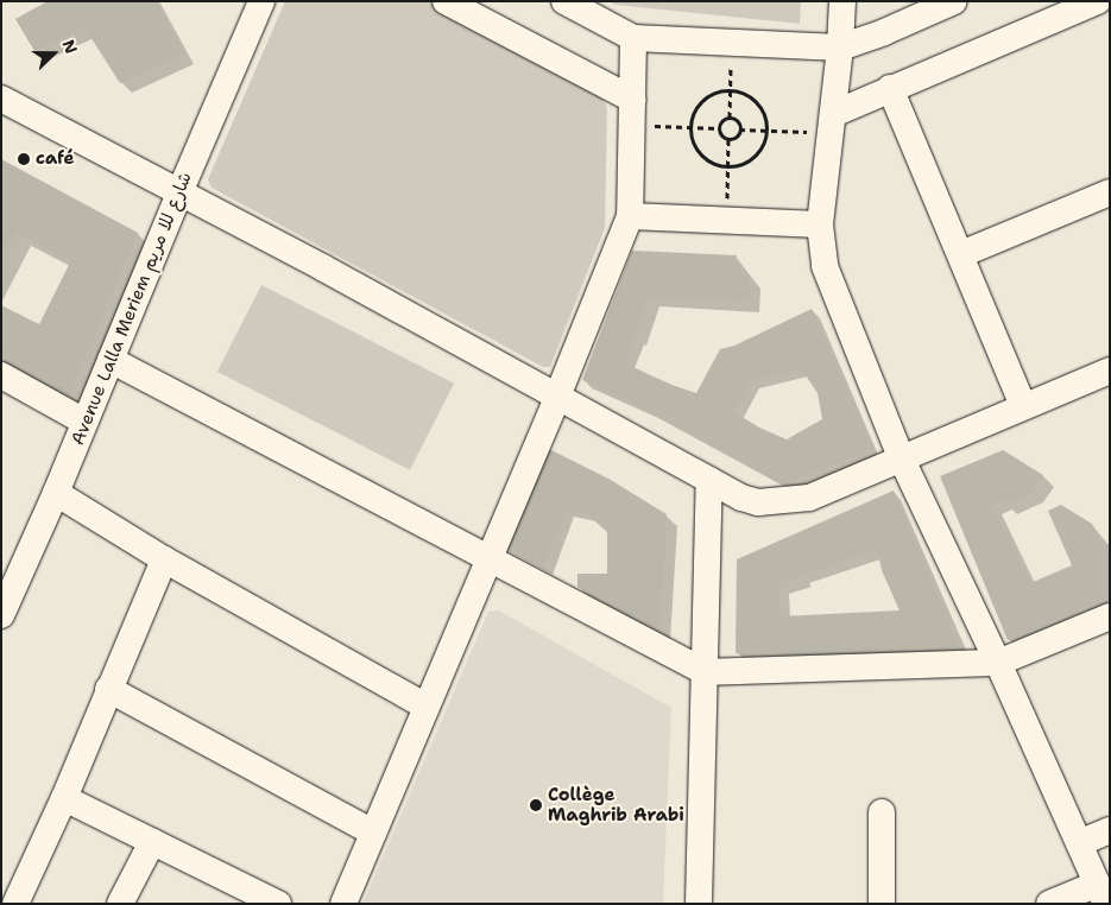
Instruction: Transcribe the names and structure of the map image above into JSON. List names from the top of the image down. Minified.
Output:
{"streets":{"street":["Avenue Lalla Meriem شارع للا مريم"]},"places":["café","Collège Maghrib Arabi"],"north":"right"}
